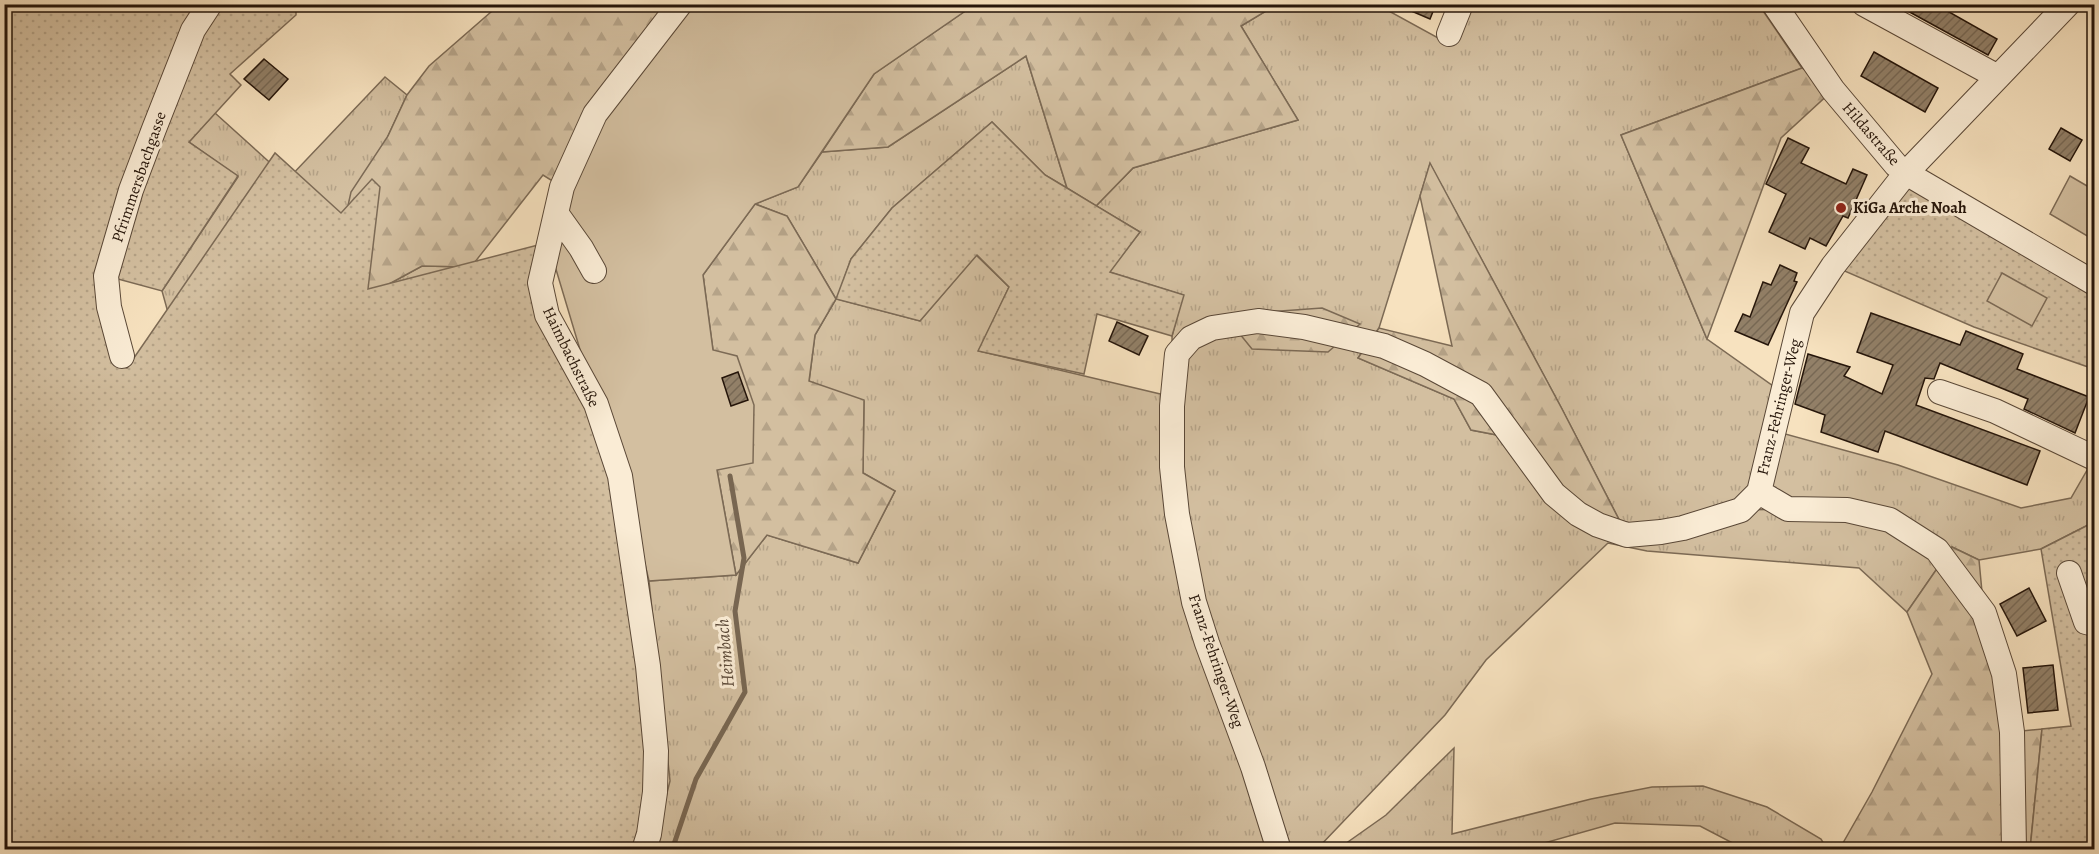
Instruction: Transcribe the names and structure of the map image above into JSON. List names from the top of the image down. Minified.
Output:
{"streets":{"street":["Hildastraße","Pfrimmersbachgasse","Haimbachstraße","Franz-Fehringer-Weg"]},"crossings":[["Hildastraße","Franz-Fehringer-Weg"]],"water":["Heimbach"],"places":["KiGa Arche Noah"]}
